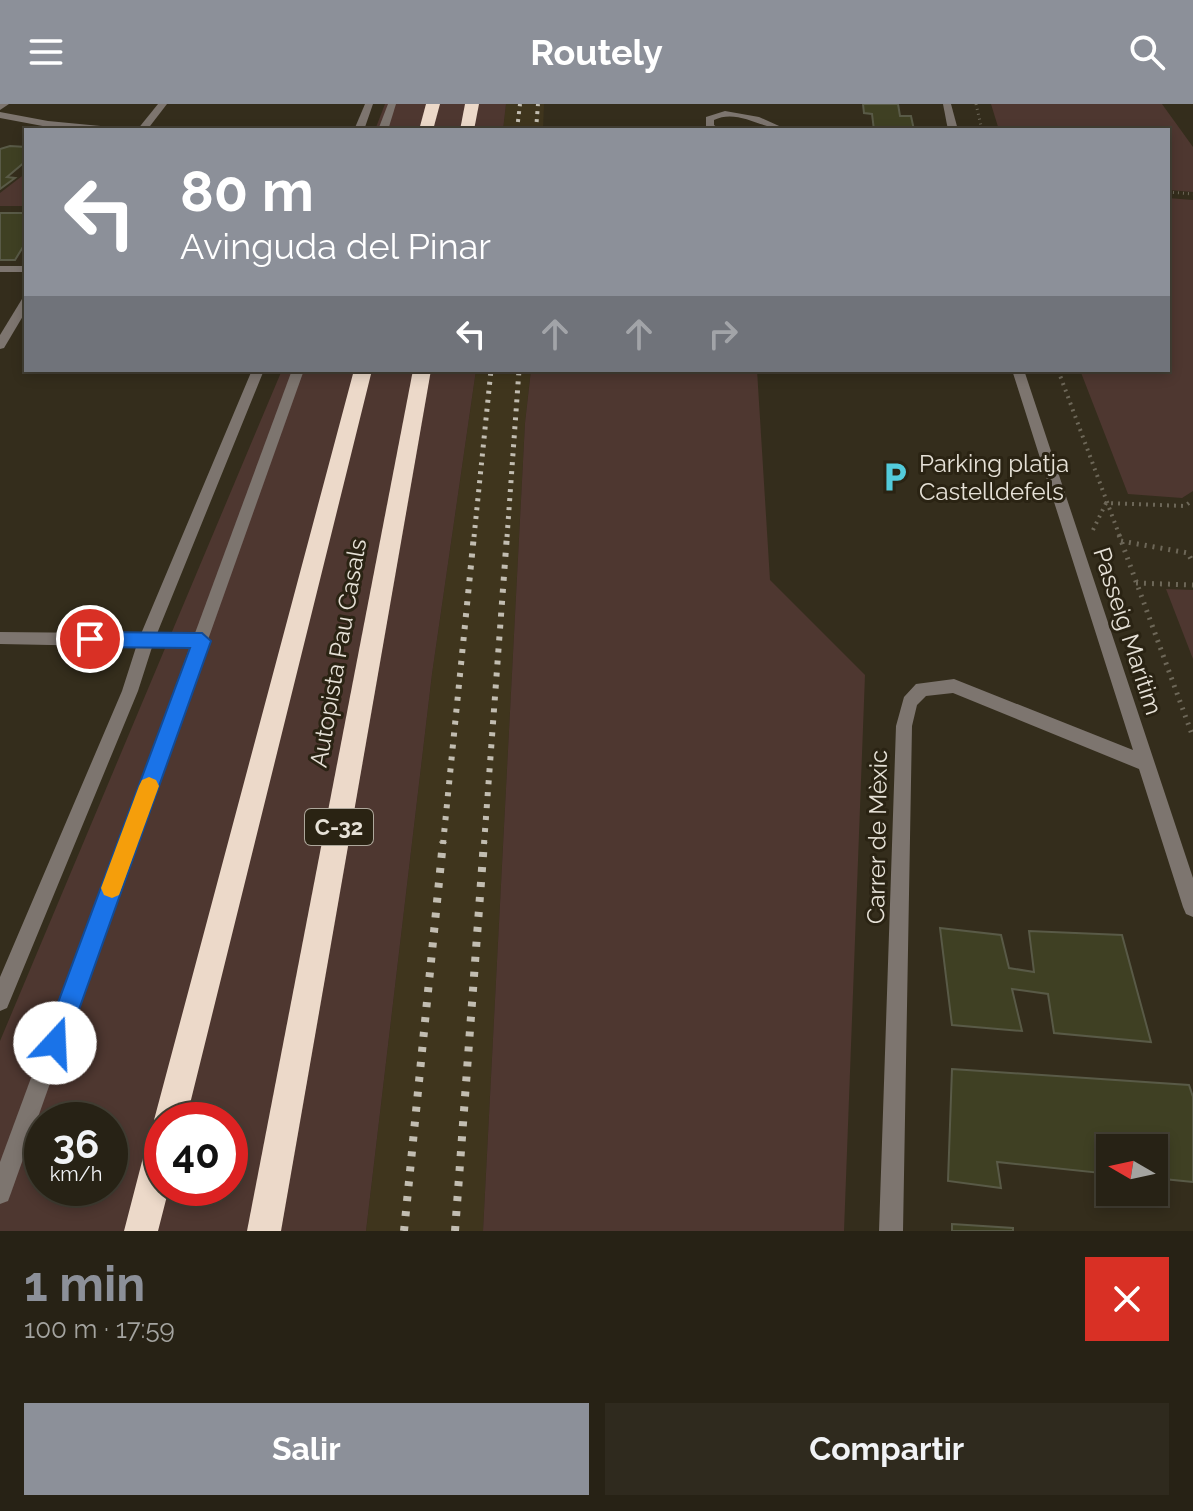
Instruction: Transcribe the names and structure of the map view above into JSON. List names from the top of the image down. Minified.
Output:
{"streets":{"highway":["Autopista Pau Casals","C-32"],"street":["Passeig Marítim","Carrer de Mèxic"]},"crossings":[["Passeig Marítim","Carrer de Mèxic"]],"places":{"parking":["Parking platja Castelldefels"]},"north":"left","page":{"header":"Routely","turn":["80 m","Avinguda del Pinar"],"speed":"36 km/h","limit":"40","heading":["1 min","100 m · 17:59"],"buttons":["Salir","Compartir"]}}
